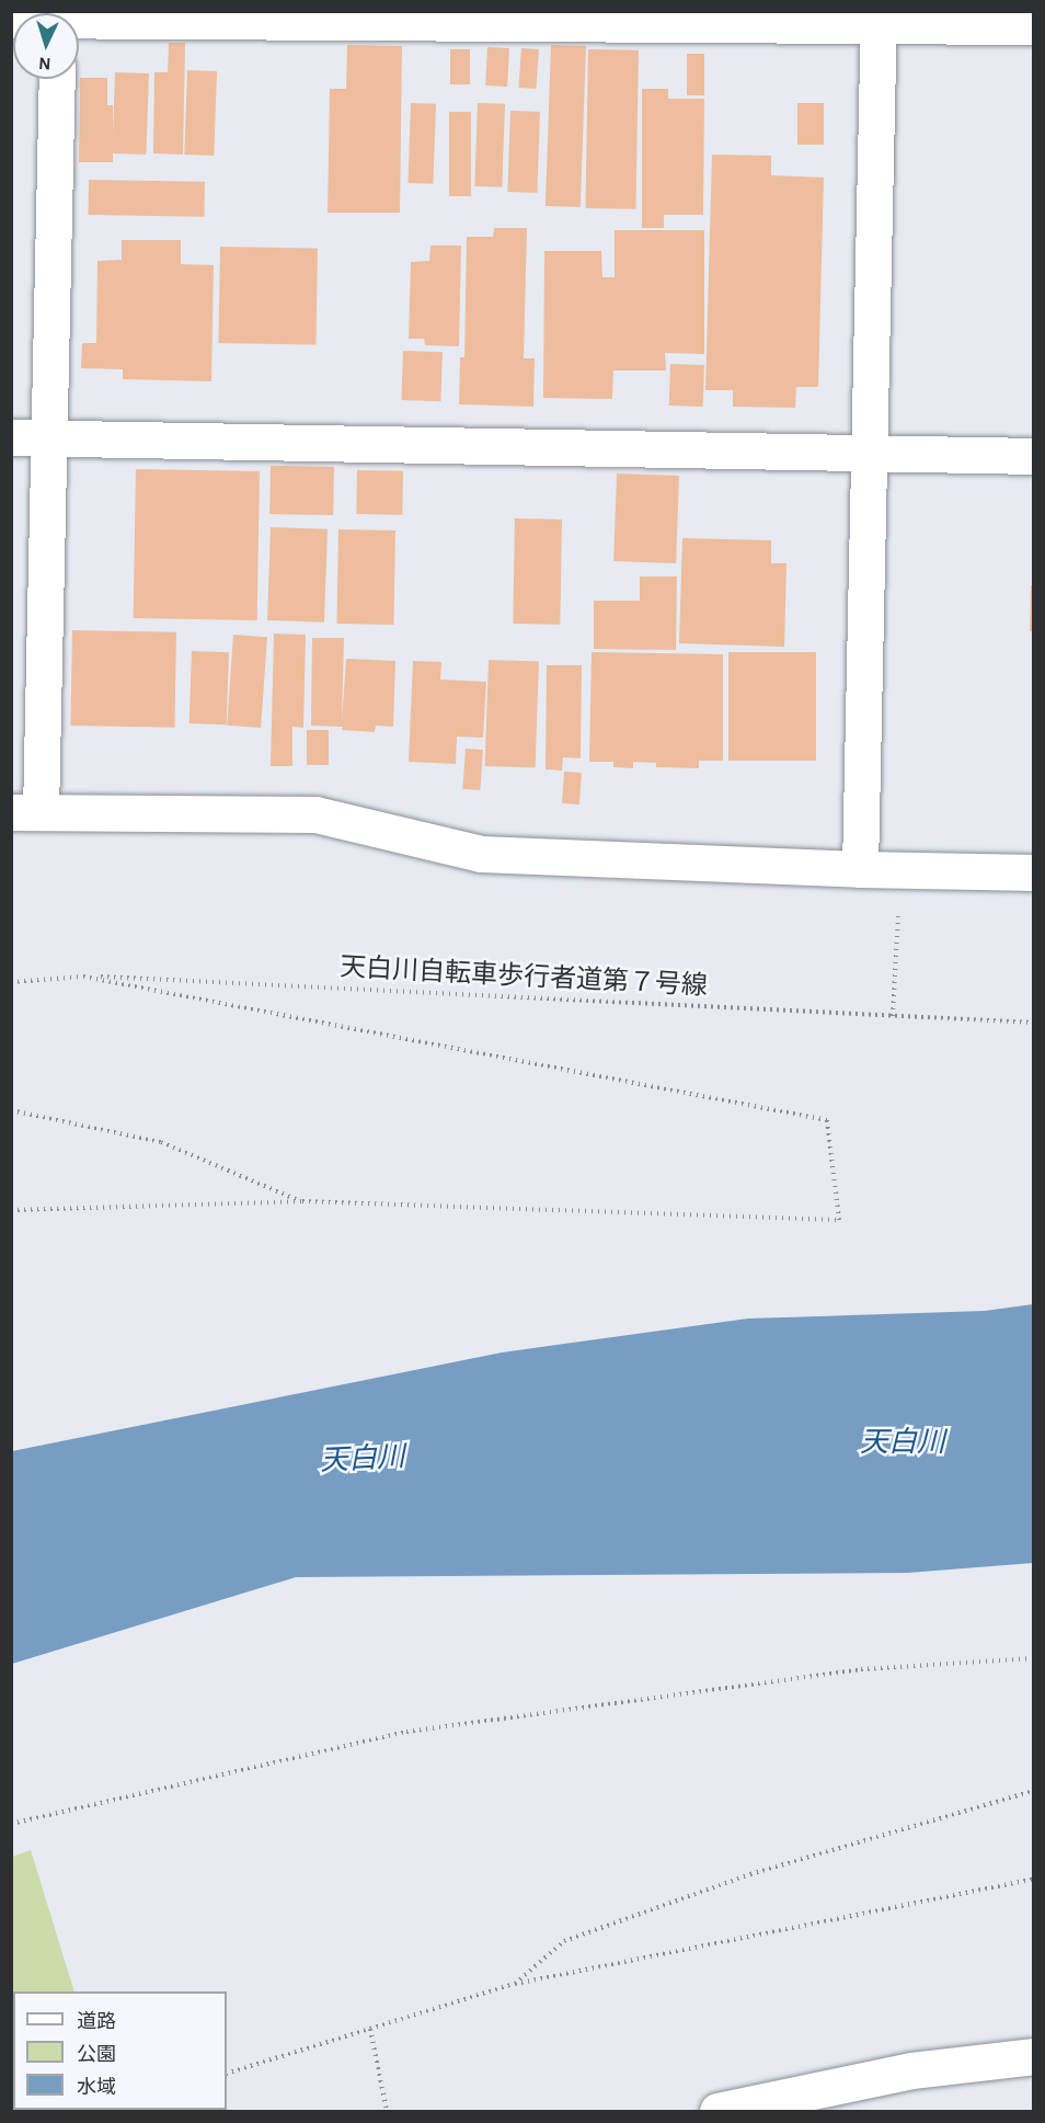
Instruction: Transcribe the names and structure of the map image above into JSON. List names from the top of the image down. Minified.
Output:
{"streets":{"path":["天白川自転車歩行者道第７号線"]},"water":["天白川"],"legend":["道路","公園","水域"],"north":"bottom"}
